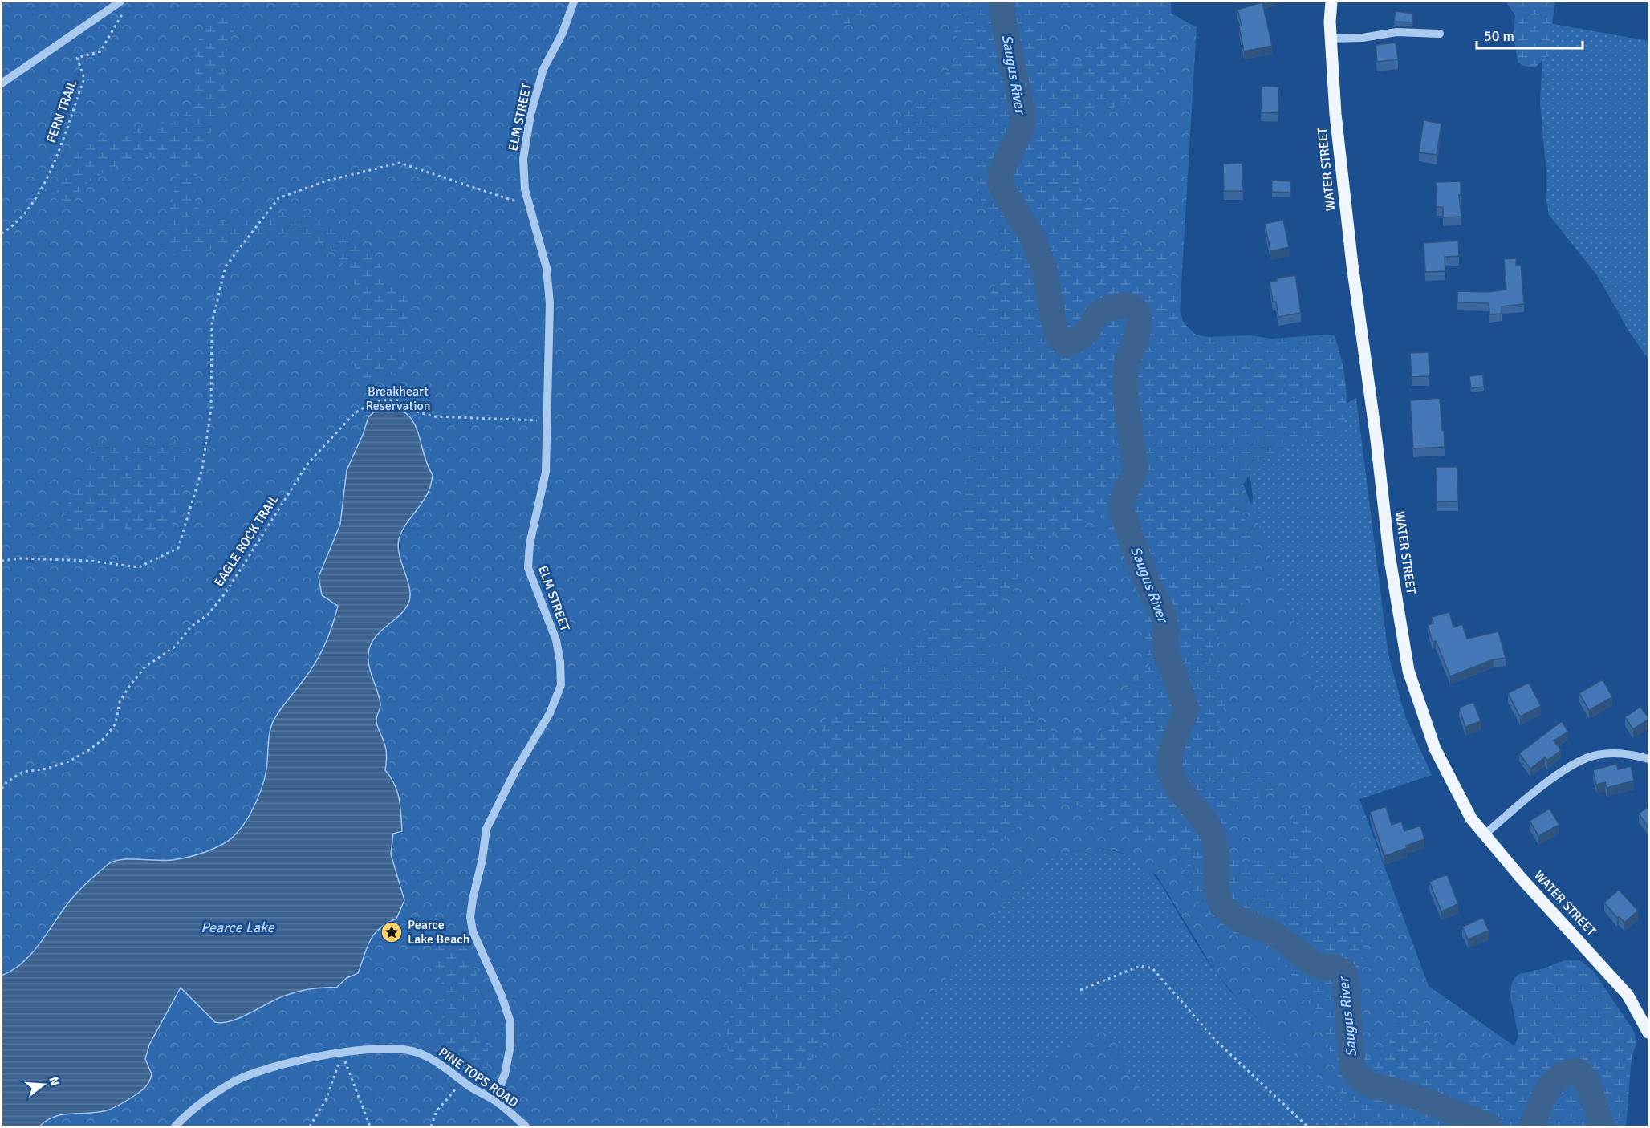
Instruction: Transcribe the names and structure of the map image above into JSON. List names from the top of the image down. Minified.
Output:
{"streets":{"main road":["WATER STREET"],"street":["ELM STREET","PINE TOPS ROAD"],"path":["FERN TRAIL","EAGLE ROCK TRAIL"]},"crossings":[["ELM STREET","EAGLE ROCK TRAIL"],["ELM STREET","PINE TOPS ROAD"]],"water":["Saugus River","Pearce Lake"],"parks":["Breakheart Reservation"],"places":{"place":["Pearce Lake Beach"]},"scale_bar":"50 m","north":"right"}
